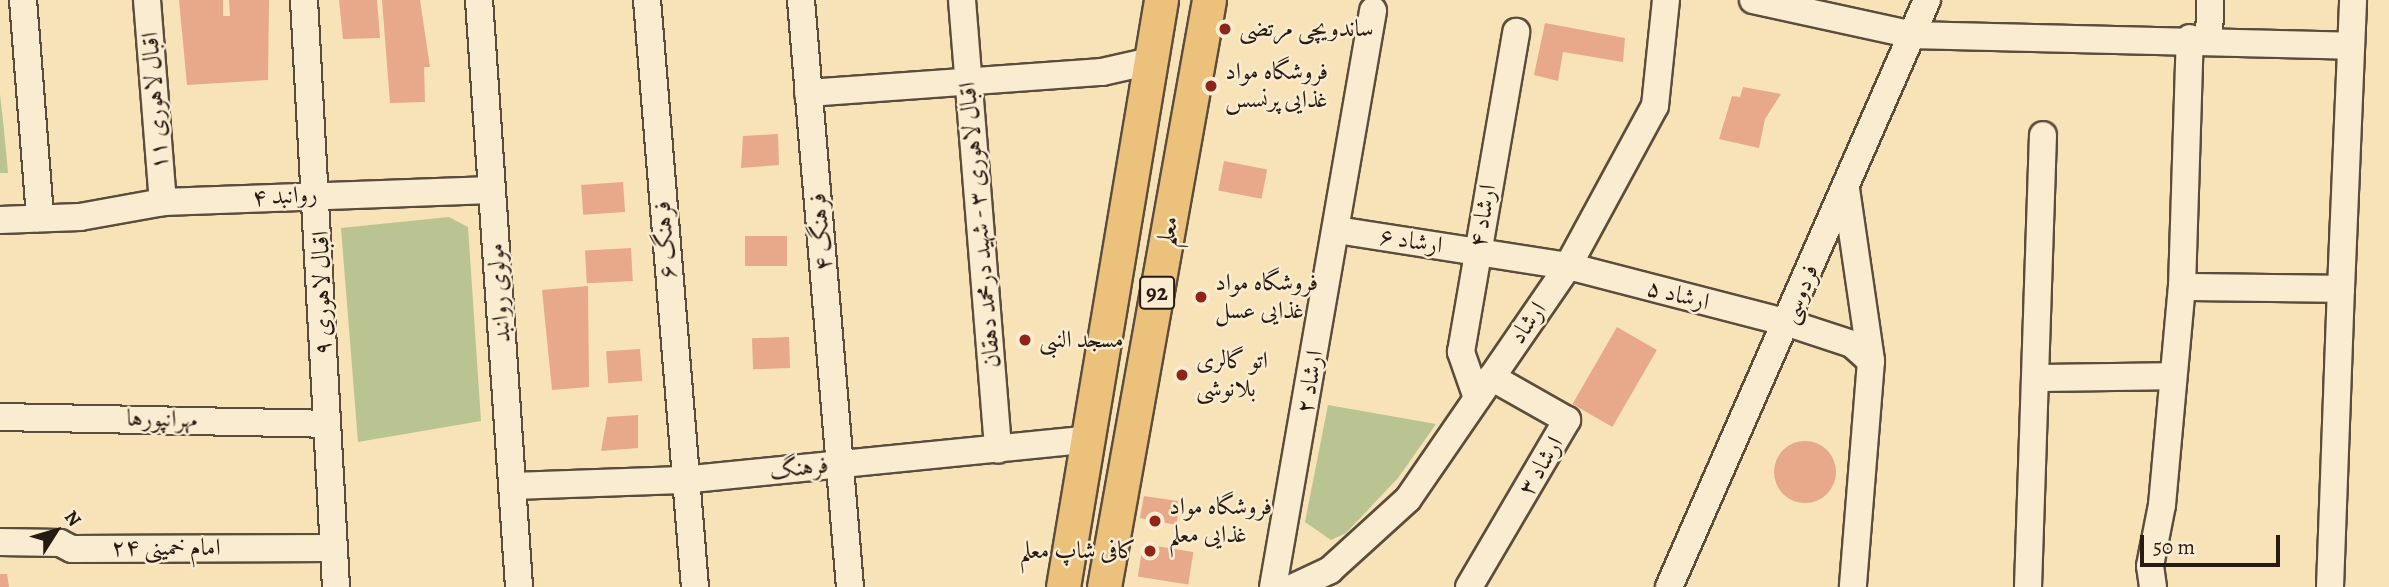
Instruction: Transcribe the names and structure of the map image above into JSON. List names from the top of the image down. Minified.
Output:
{"streets":{"main road":["معلم","92"],"street":["اقبال لاهوری ۱۱","روانبد ۴","ارشاد ۴","اقبال لاهوری ۳ - شهید درمحمد دهقان","فرهنگ ۴","فرهنگ ۶","ارشاد ۶","اقبال لاهوری ۹","مولوی روانبد","فردوسی","ارشاد ۵","ارشاد","ارشاد ۲","مهرانپورها","ارشاد ۳","فرهنگ","امام خمینی ۲۴"]},"crossings":[["اقبال لاهوری ۱۱","روانبد ۴"],["روانبد ۴","اقبال لاهوری ۹"],["روانبد ۴","مولوی روانبد"],["ارشاد ۴","ارشاد ۶"],["ارشاد ۴","ارشاد"],["ارشاد ۴","ارشاد ۳"],["اقبال لاهوری ۳ - شهید درمحمد دهقان","فرهنگ"],["معلم","فرهنگ"],["فرهنگ ۴","فرهنگ"],["فرهنگ ۶","فرهنگ"],["ارشاد ۶","ارشاد ۵"],["ارشاد ۶","ارشاد"],["ارشاد ۶","ارشاد ۲"],["اقبال لاهوری ۹","مهرانپورها"],["اقبال لاهوری ۹","امام خمینی ۲۴"],["مولوی روانبد","فرهنگ"],["فردوسی","ارشاد ۵"],["ارشاد ۵","ارشاد"],["ارشاد","ارشاد ۳"]],"places":["ساندویچی مرتضی","فروشگاه مواد غذایی پرنسس","فروشگاه مواد غذایی عسل","مسجد النبی","اتو گالری بلانوشی","فروشگاه مواد غذایی معلم","کافی شاپ معلم"],"scale_bar":"50 m","north":"top right"}
